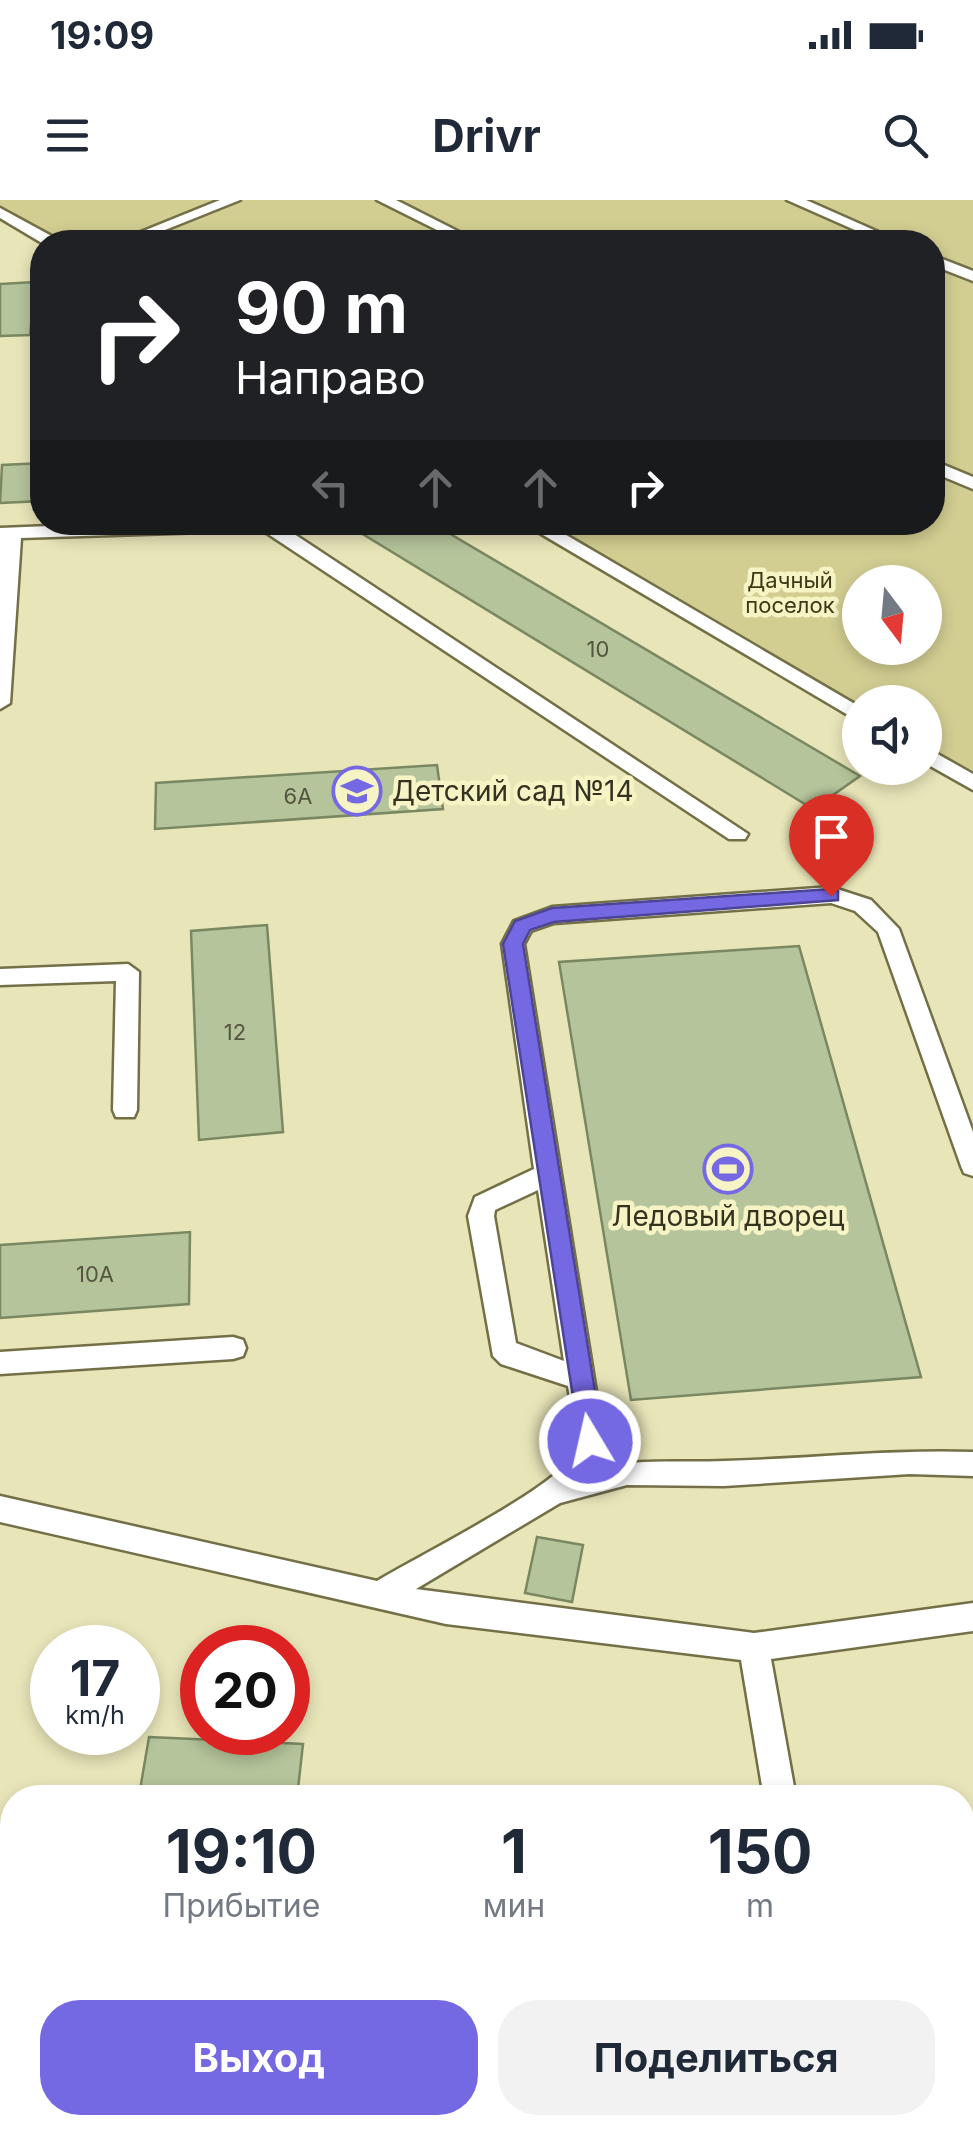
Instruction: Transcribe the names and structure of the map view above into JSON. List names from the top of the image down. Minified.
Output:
{"parks":["Дачный поселок"],"places":{"school or university":["Детский сад №14"],"sports":["Ледовый дворец"]},"house_numbers":["10","6А","12","10А"],"north":"bottom","page":{"status":"19:09","header":"Drivr","turn":["90 m","Направо"],"speed":"17 km/h","limit":"20","eta":["19:10","Прибытие","1","мин","150","m"],"buttons":["Выход","Поделиться"]}}
